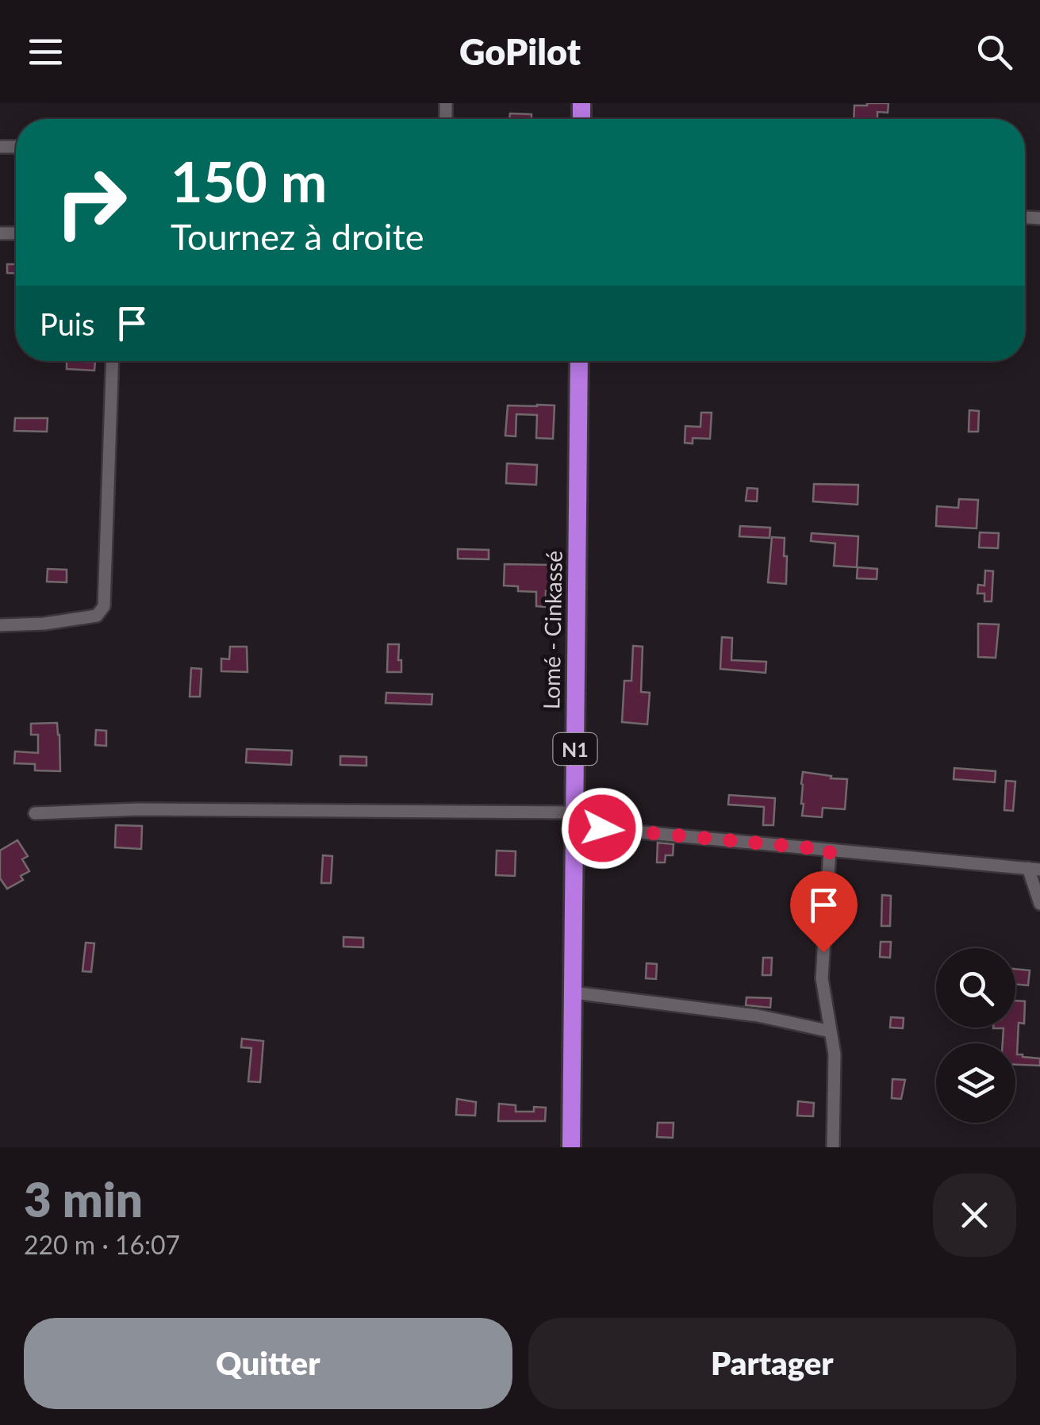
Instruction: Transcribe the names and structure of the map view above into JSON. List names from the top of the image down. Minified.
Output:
{"streets":{"highway":["Lomé - Cinkassé","N1"]},"page":{"header":"GoPilot","turn":["150 m","Tournez à droite"],"then":"Puis","heading":["3 min","220 m · 16:07"],"buttons":["Quitter","Partager"]}}
